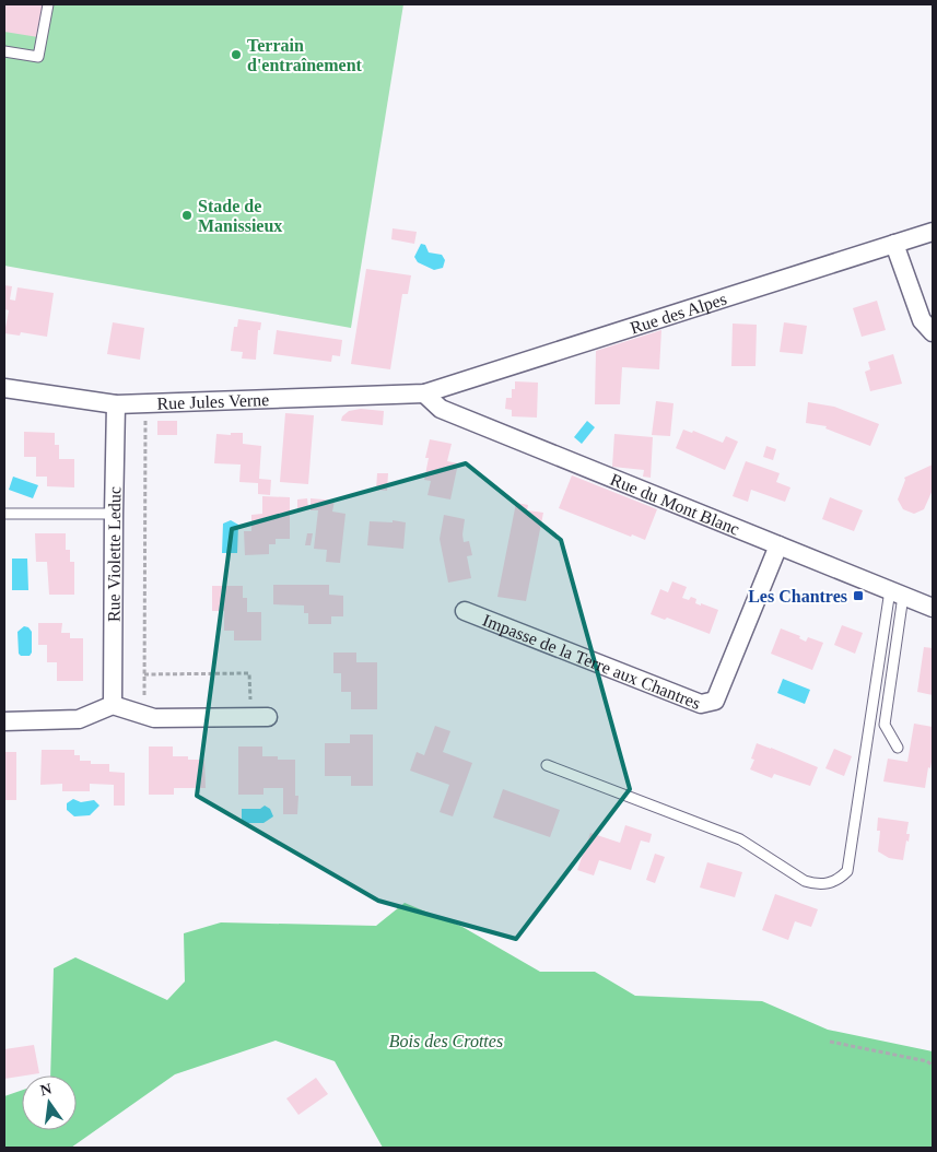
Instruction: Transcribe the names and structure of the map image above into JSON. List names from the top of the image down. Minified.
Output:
{"streets":{"street":["Rue des Alpes","Rue Jules Verne","Rue du Mont Blanc","Rue Violette Leduc","Impasse de la Terre aux Chantres"]},"crossings":[["Rue des Alpes","Rue Jules Verne"],["Rue des Alpes","Rue du Mont Blanc"],["Rue Jules Verne","Rue du Mont Blanc"],["Rue Jules Verne","Rue Violette Leduc"],["Rue du Mont Blanc","Impasse de la Terre aux Chantres"]],"parks":["Bois des Crottes"],"places":{"other":["Terrain d'entraînement","Stade de Manissieux"],"transit":["Les Chantres"]},"north":"top"}
